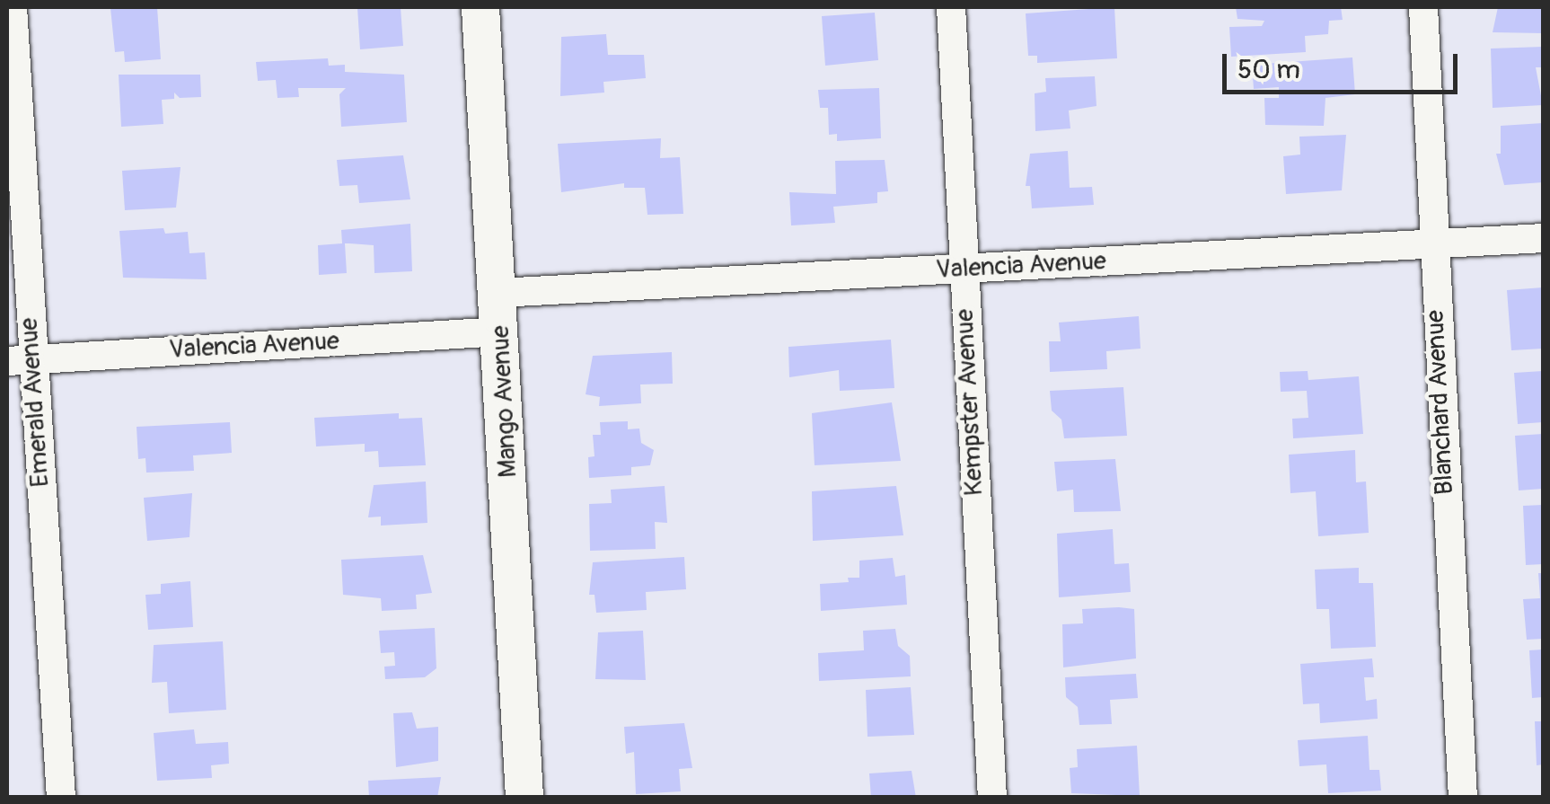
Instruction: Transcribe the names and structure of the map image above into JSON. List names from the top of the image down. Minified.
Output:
{"streets":{"street":["Valencia Avenue","Mango Avenue","Emerald Avenue","Kempster Avenue","Blanchard Avenue"]},"crossings":[["Valencia Avenue","Mango Avenue"],["Valencia Avenue","Emerald Avenue"],["Valencia Avenue","Kempster Avenue"],["Valencia Avenue","Blanchard Avenue"]],"scale_bar":"50 m"}
